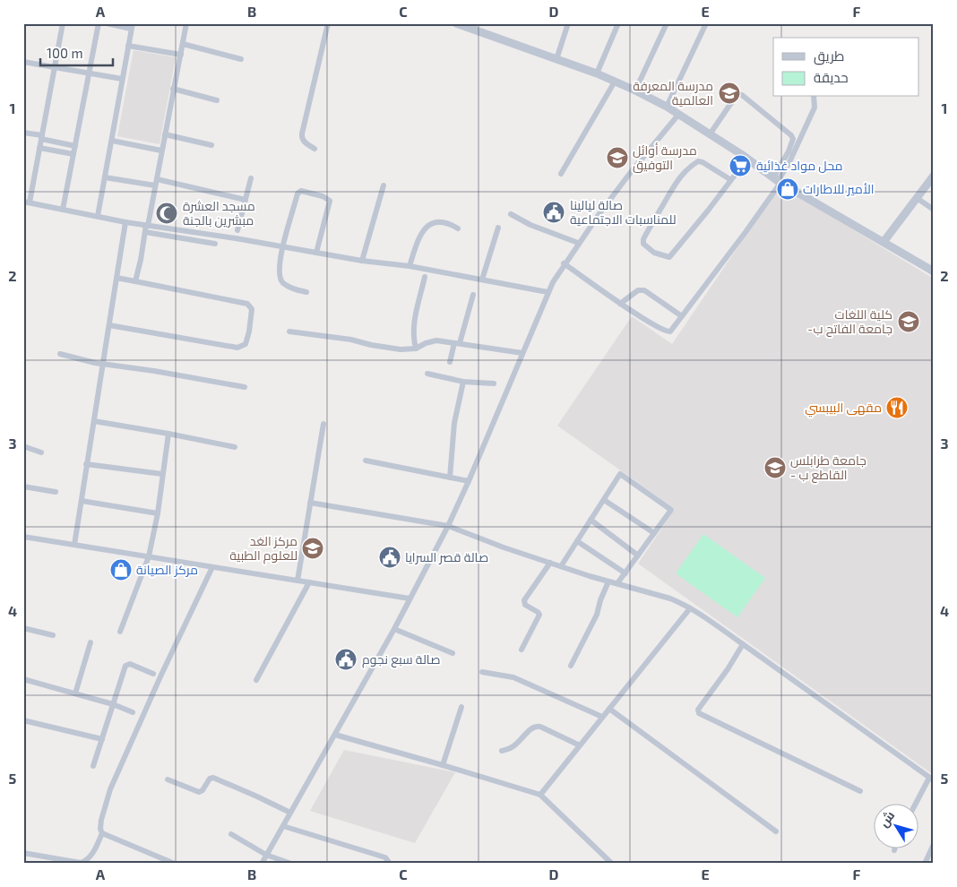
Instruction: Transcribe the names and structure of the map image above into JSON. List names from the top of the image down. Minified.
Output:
{"places":{"school or university":["مدرسة المعرفة العالمية","مدرسة أوائل التوفيق","كلية اللغات -جامعة الفاتح ب","جامعة طرابلس - القاطع ب","مركز الغد للعلوم الطبية"],"supermarket":["محل مواد غذائية"],"shop":["الأمير للاطارات","مركز الصيانة"],"public building":["صالة ليالينا للمناسبات الاجتماعية","صالة قصر السرايا","صالة سبع نجوم"],"mosque":["مسجد العشرة مبشرين بالجنة"],"restaurant":["مقهى البيبسي"]},"legend":["طريق","حديقة"],"scale_bar":"100 m","north":"top left","grid":{"columns":["A","B","C","D","E","F"],"rows":["1","2","3","4","5"]}}
